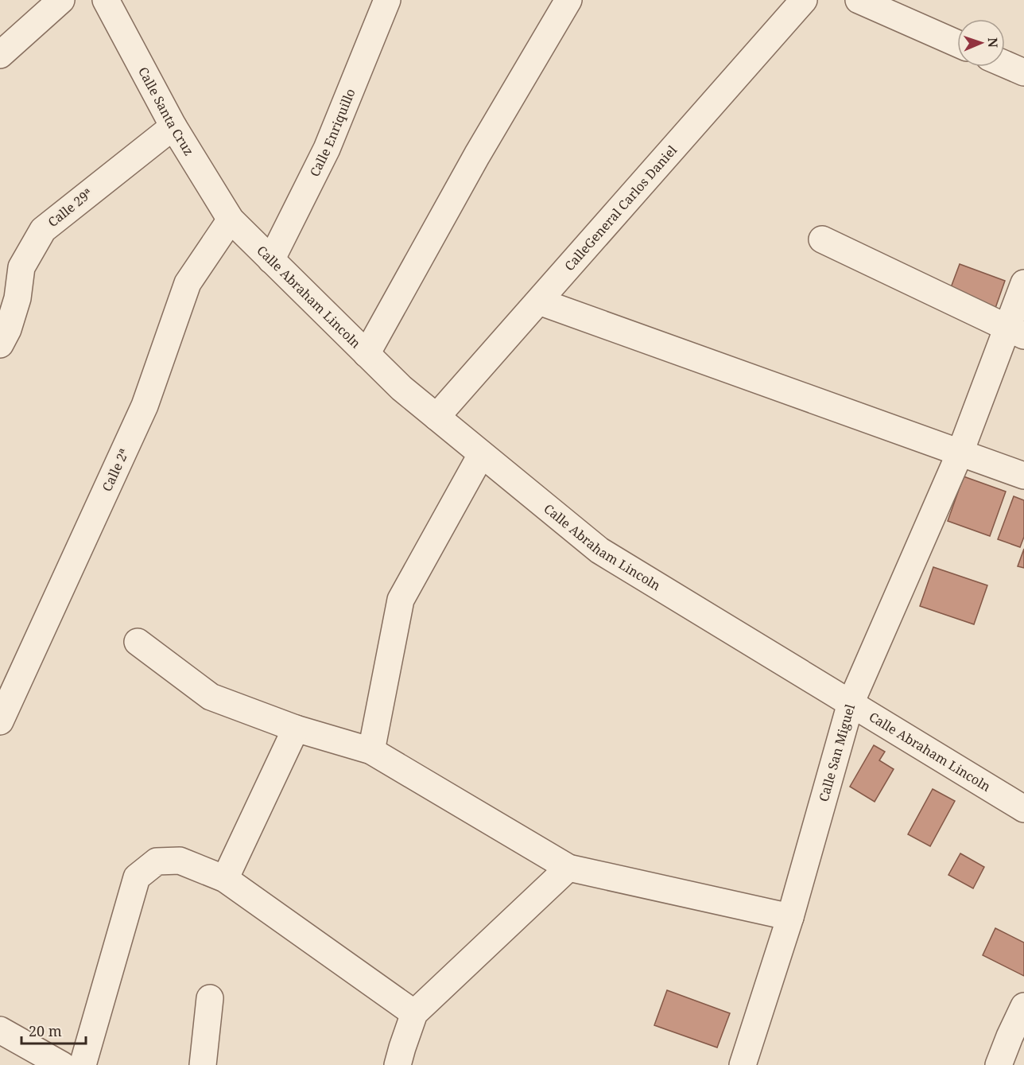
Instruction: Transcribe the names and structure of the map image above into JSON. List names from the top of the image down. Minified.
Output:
{"streets":{"street":["Calle Santa Cruz","Calle Enriquillo","Calle 29ª","CalleGeneral Carlos Daniel","Calle Abraham Lincoln","Calle 2ª","Calle San Miguel"]},"crossings":[["Calle Santa Cruz","Calle 29ª"],["Calle Santa Cruz","Calle Abraham Lincoln"],["Calle Santa Cruz","Calle 2ª"],["Calle Enriquillo","Calle Abraham Lincoln"],["CalleGeneral Carlos Daniel","Calle Abraham Lincoln"],["Calle Abraham Lincoln","Calle 2ª"],["Calle Abraham Lincoln","Calle San Miguel"]],"scale_bar":"20 m","north":"right"}
